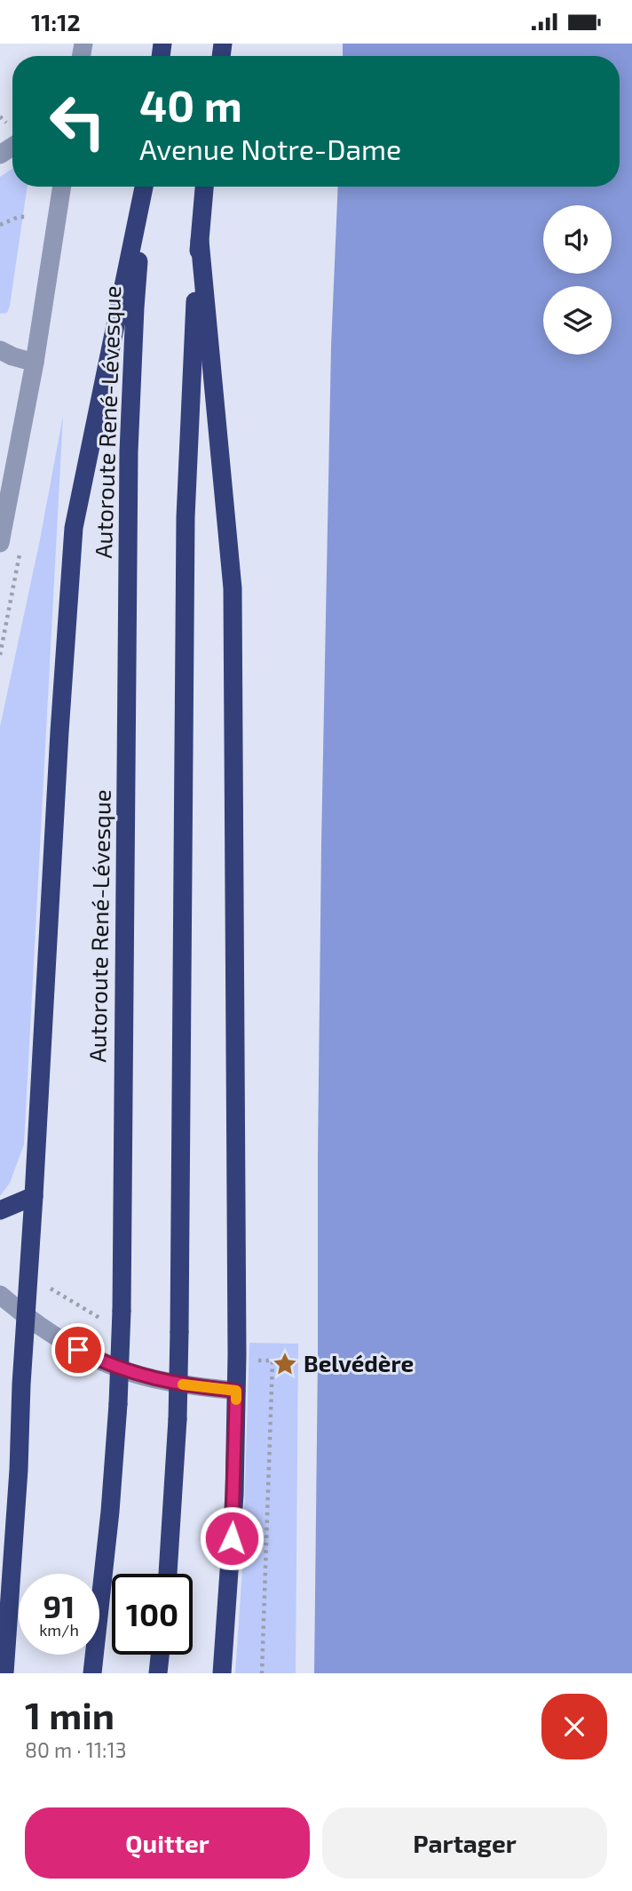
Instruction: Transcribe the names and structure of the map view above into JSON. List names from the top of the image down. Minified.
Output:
{"streets":{"highway":["Autoroute René-Lévesque"]},"places":{"place":["Belvédère"]},"page":{"status":"11:12","turn":["40 m","Avenue Notre-Dame"],"speed":"91 km/h","limit":"100","heading":["1 min","80 m · 11:13"],"buttons":["Quitter","Partager"]}}
